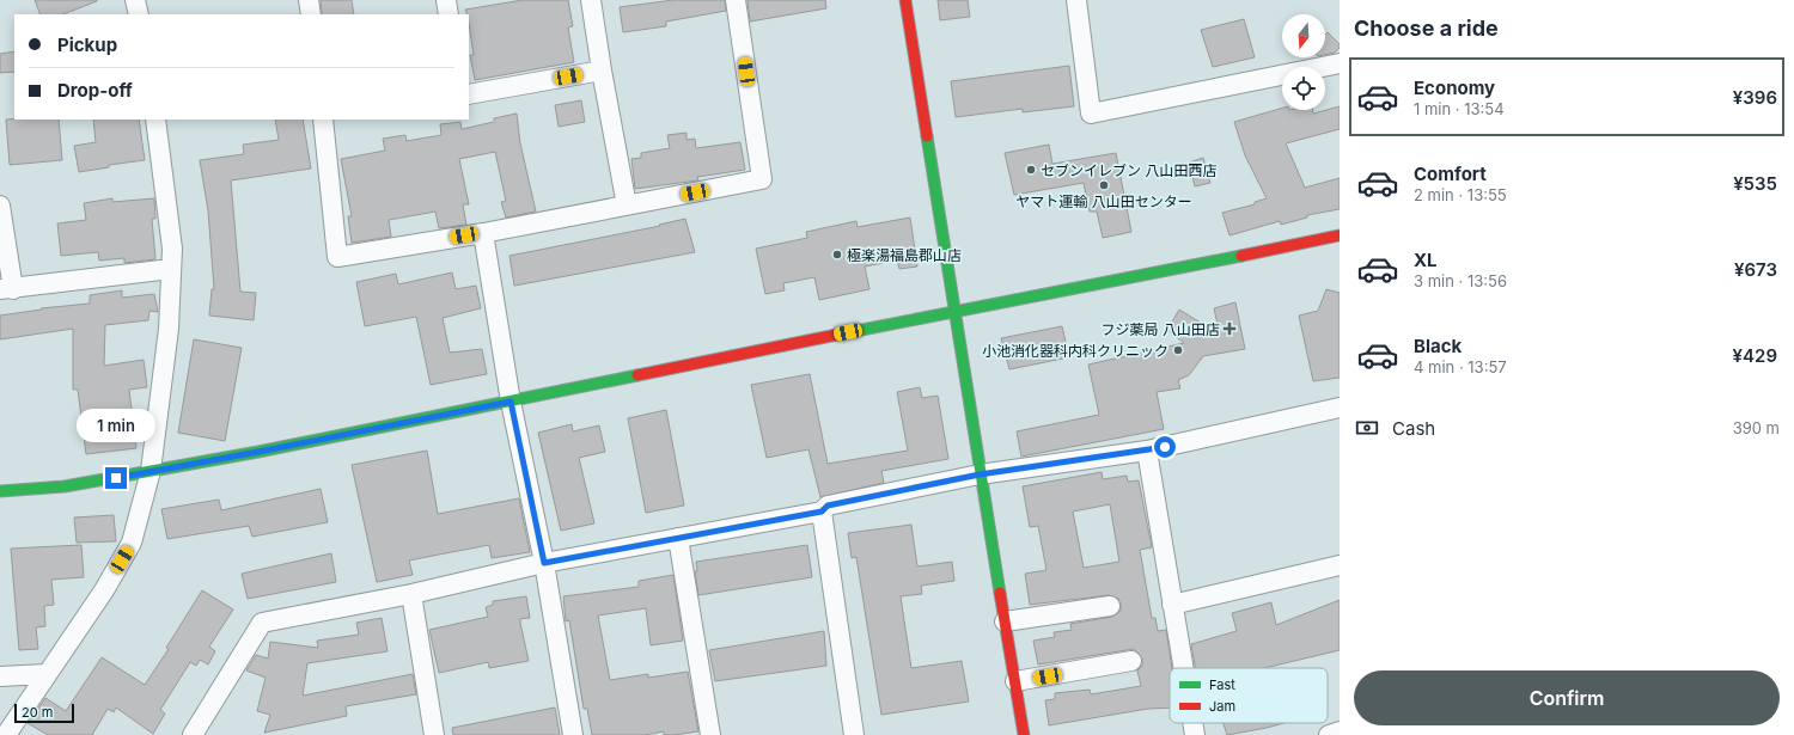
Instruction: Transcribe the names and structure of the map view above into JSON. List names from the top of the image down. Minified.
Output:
{"places":{"other":["セブンイレブン 八山田西店","ヤマト運輸 八山田センター","極楽湯福島郡山店","小池消化器科内科クリニック"],"health":["フジ薬局 八山田店"]},"legend":["Fast","Jam"],"scale_bar":"20 m","north":"bottom","page":{"heading":"Choose a ride","banner":["Pickup","Drop-off"],"list":[{"name":"Economy","note":"1 min · 13:54","value":"¥396"},{"name":"Comfort","note":"2 min · 13:55","value":"¥535"},{"name":"XL","note":"3 min · 13:56","value":"¥673"},{"name":"Black","note":"4 min · 13:57","value":"¥429"}],"pay":["Cash","390 m"],"bubble":"1 min","buttons":"Confirm","scale":"20 m"}}
